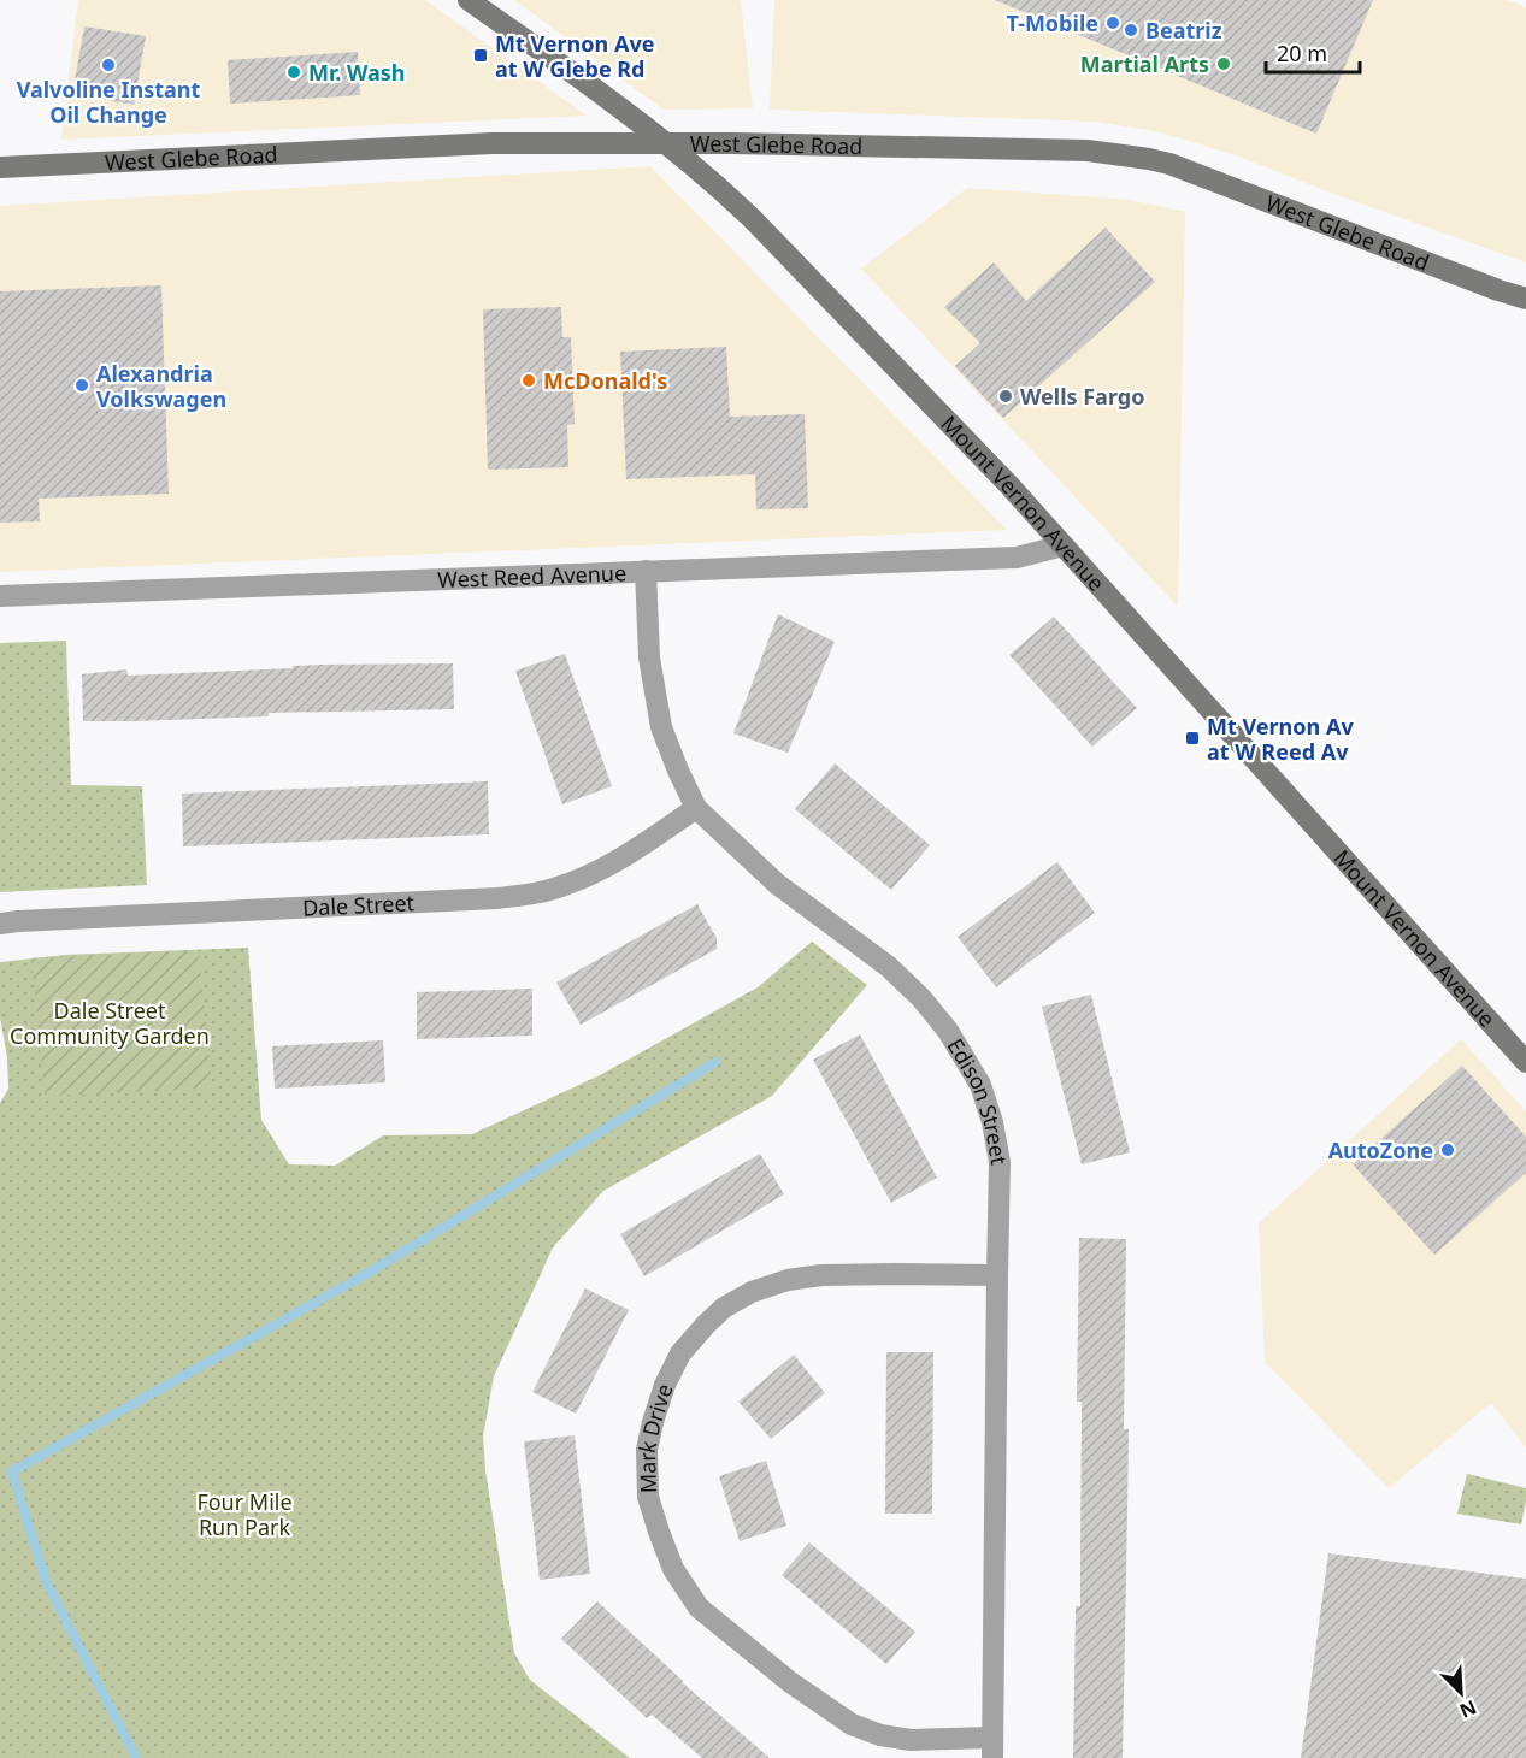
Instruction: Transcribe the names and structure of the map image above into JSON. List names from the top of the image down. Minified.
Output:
{"streets":{"main road":["West Glebe Road","Mount Vernon Avenue"],"street":["West Reed Avenue","Dale Street","Edison Street","Mark Drive"]},"crossings":[["West Glebe Road","Mount Vernon Avenue"],["Mount Vernon Avenue","West Reed Avenue"],["West Reed Avenue","Edison Street"],["Dale Street","Edison Street"],["Edison Street","Mark Drive"]],"parks":["Dale Street Community Garden","Four Mile Run Park"],"places":{"other":["T-Mobile","Beatriz","Martial Arts","Valvoline Instant Oil Change","Mr. Wash","McDonald's","Alexandria Volkswagen","Wells Fargo","AutoZone"],"transit":["Mt Vernon Ave at W Glebe Rd","Mt Vernon Av at W Reed Av"]},"scale_bar":"20 m","north":"bottom right"}
